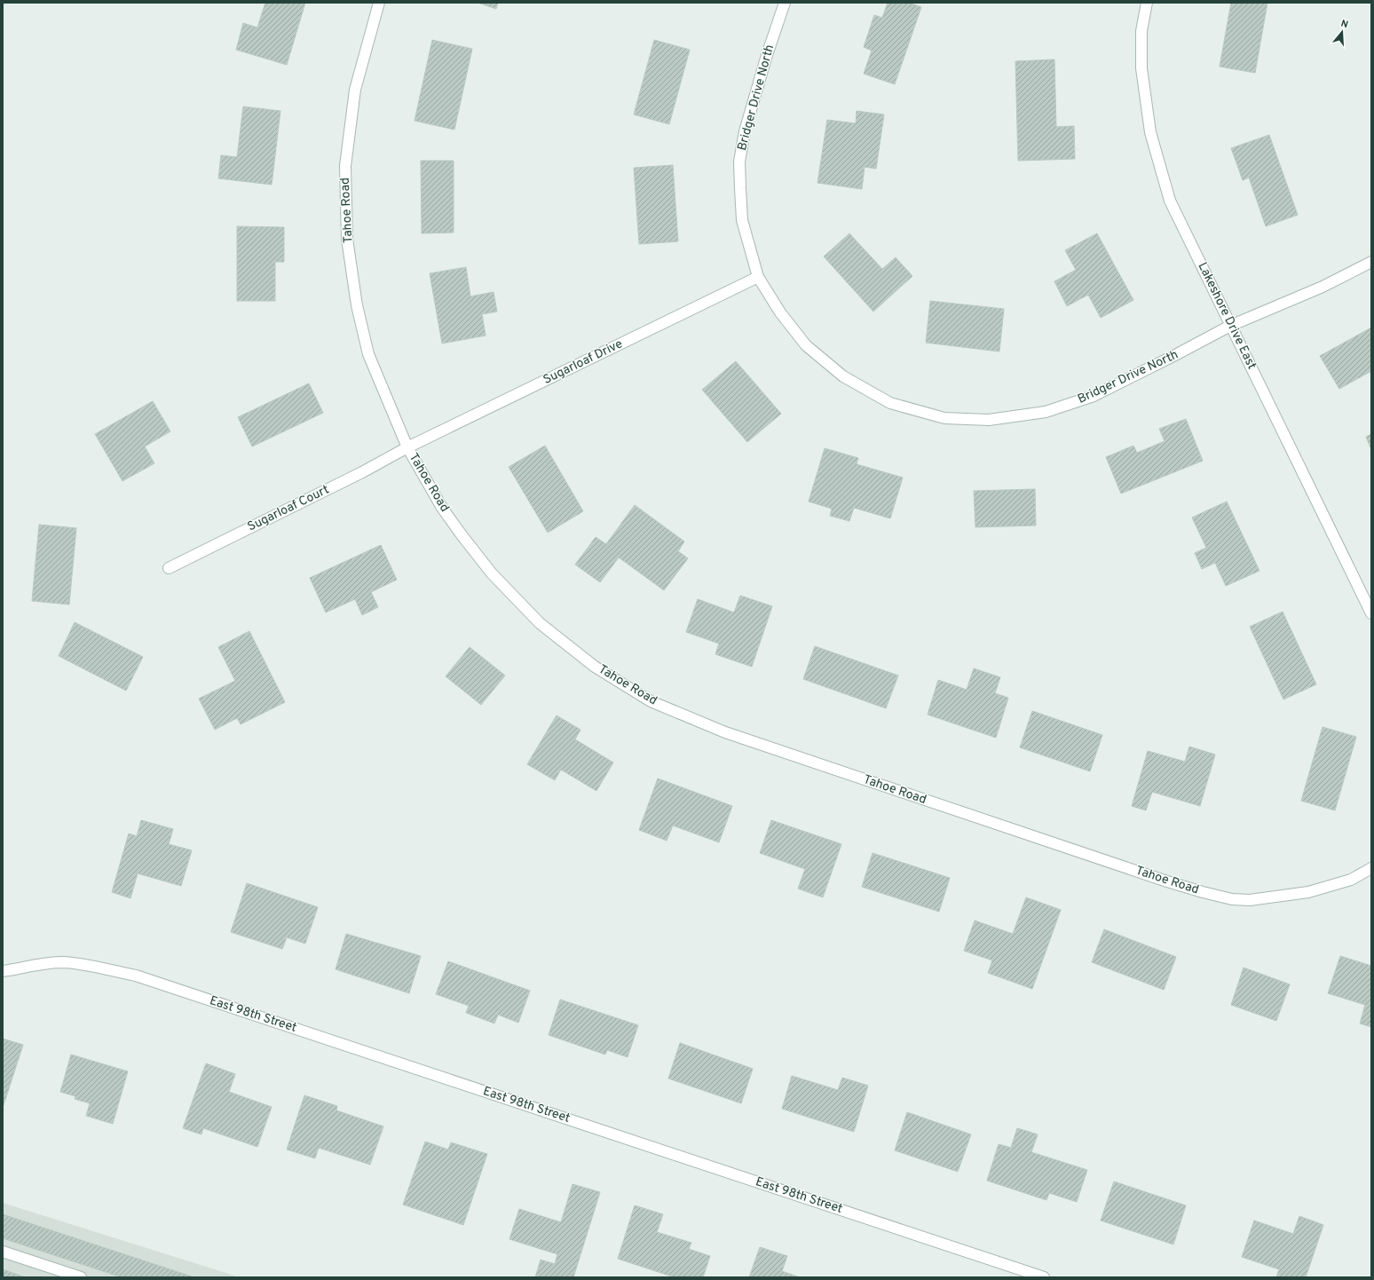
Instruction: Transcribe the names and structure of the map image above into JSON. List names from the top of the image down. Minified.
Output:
{"streets":{"street":["Bridger Drive North","Tahoe Road","Lakeshore Drive East","Sugarloaf Drive","Sugarloaf Court","East 98th Street"]},"crossings":[["Bridger Drive North","Lakeshore Drive East"],["Bridger Drive North","Sugarloaf Drive"],["Tahoe Road","Sugarloaf Drive"],["Tahoe Road","Sugarloaf Court"],["Sugarloaf Drive","Sugarloaf Court"]],"north":"top"}
